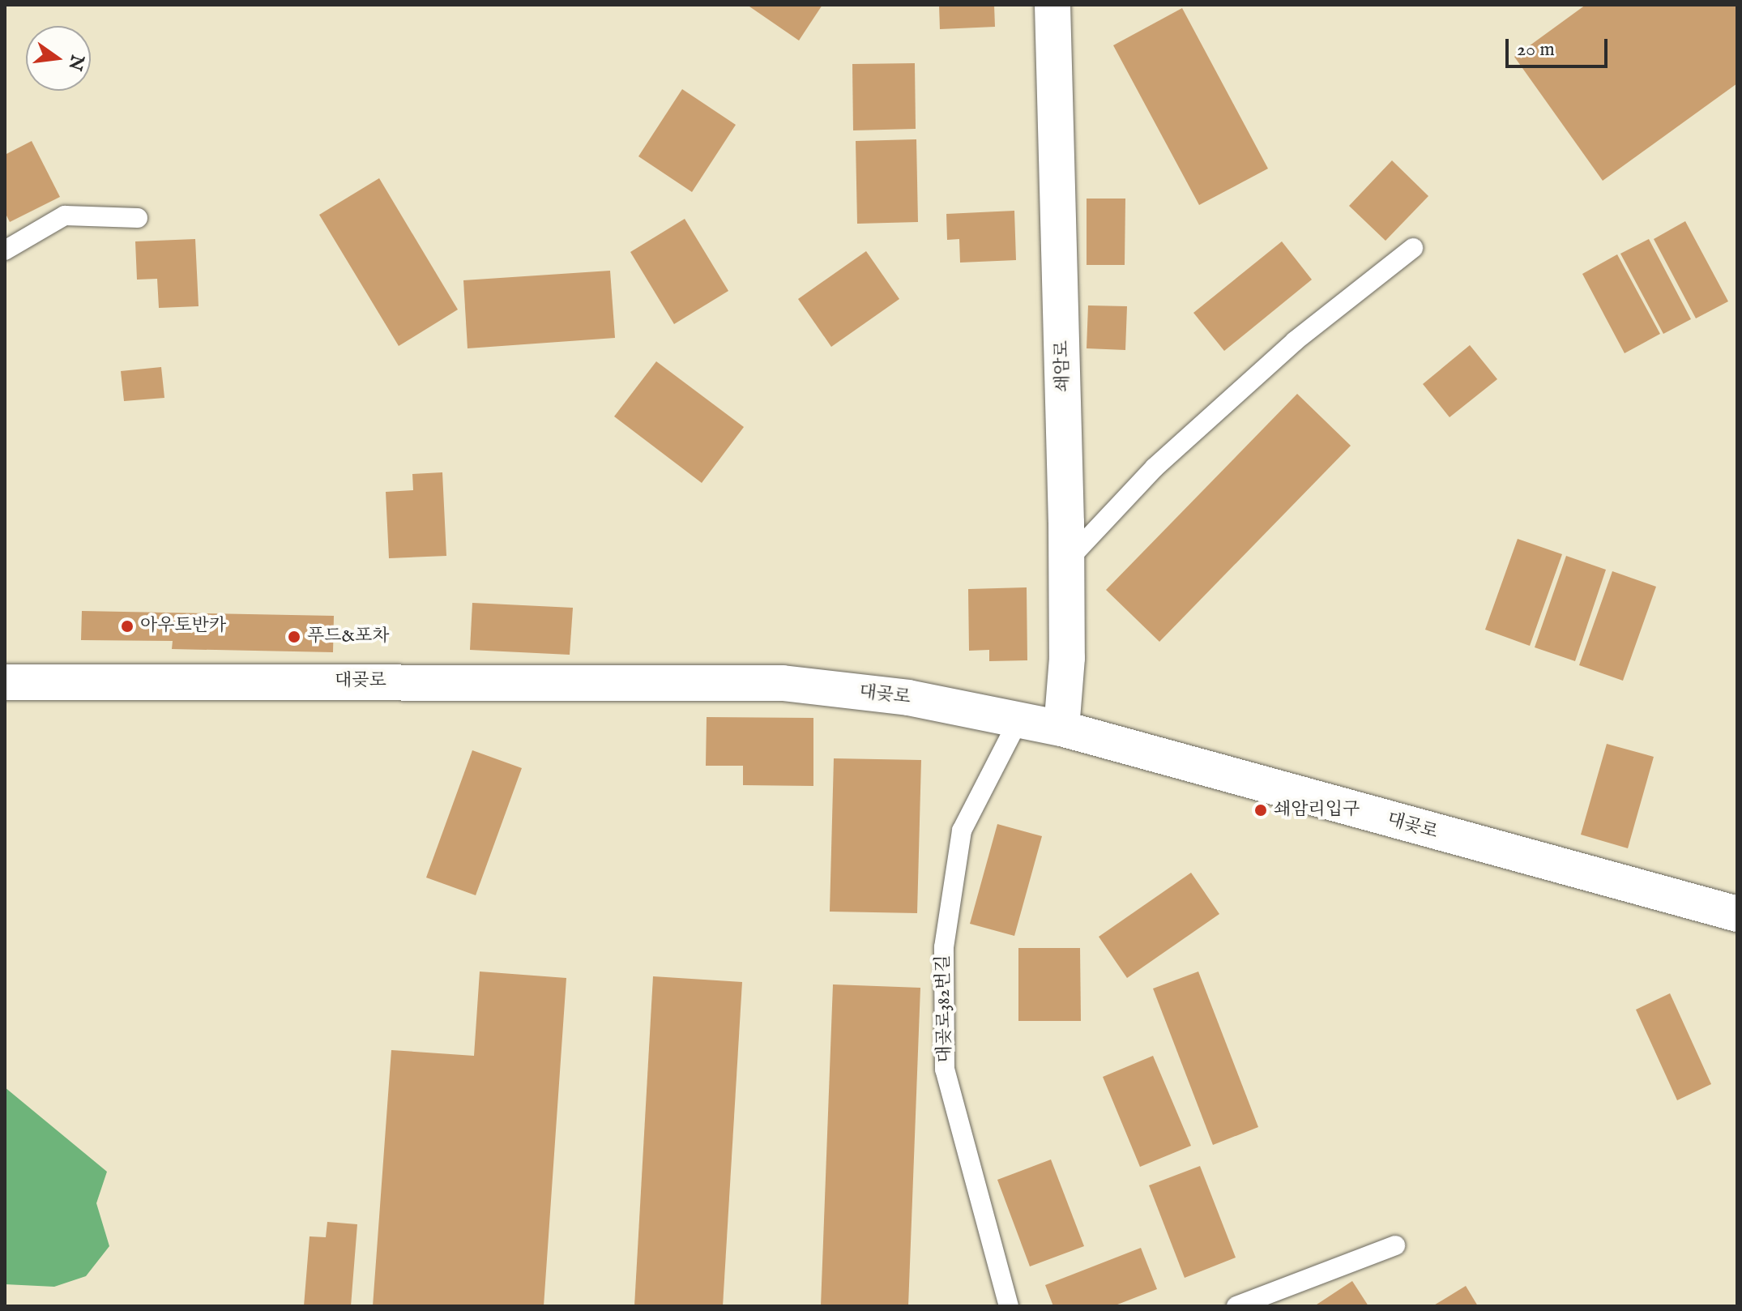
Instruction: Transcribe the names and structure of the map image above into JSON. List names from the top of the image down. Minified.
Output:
{"streets":{"street":["쇄암로","대곶로"],"lane":["대곶로382번길"]},"crossings":[["쇄암로","대곶로"],["대곶로","대곶로382번길"]],"places":["아우토반카","푸드&포차","쇄암리입구"],"scale_bar":"20 m","north":"right"}
